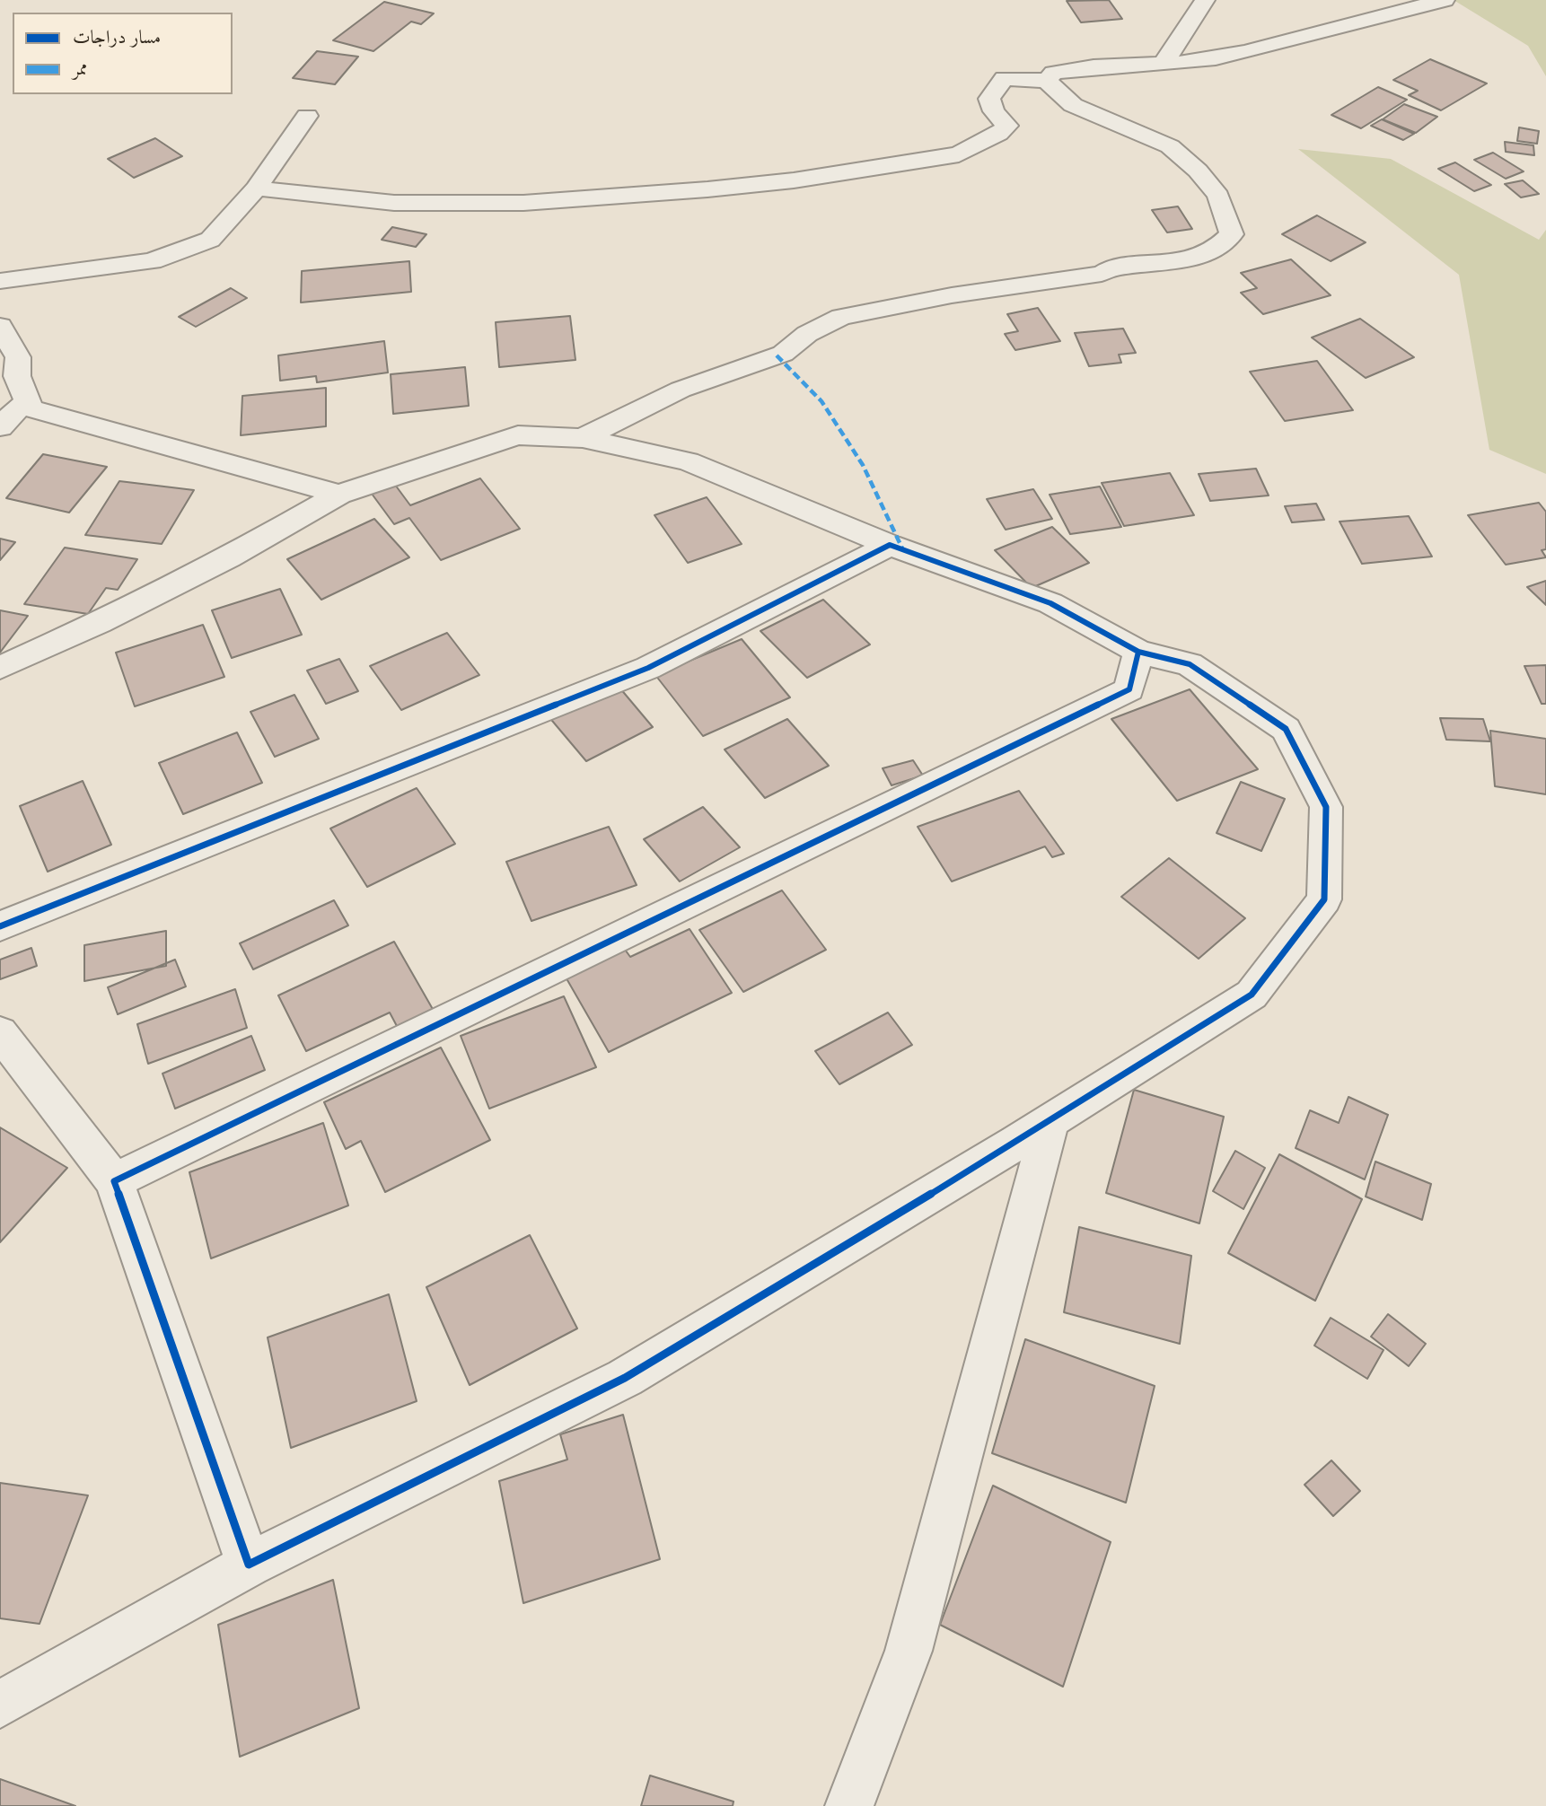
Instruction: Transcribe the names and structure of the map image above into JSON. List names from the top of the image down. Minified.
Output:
{"legend":["مسار دراجات","ممر"]}
